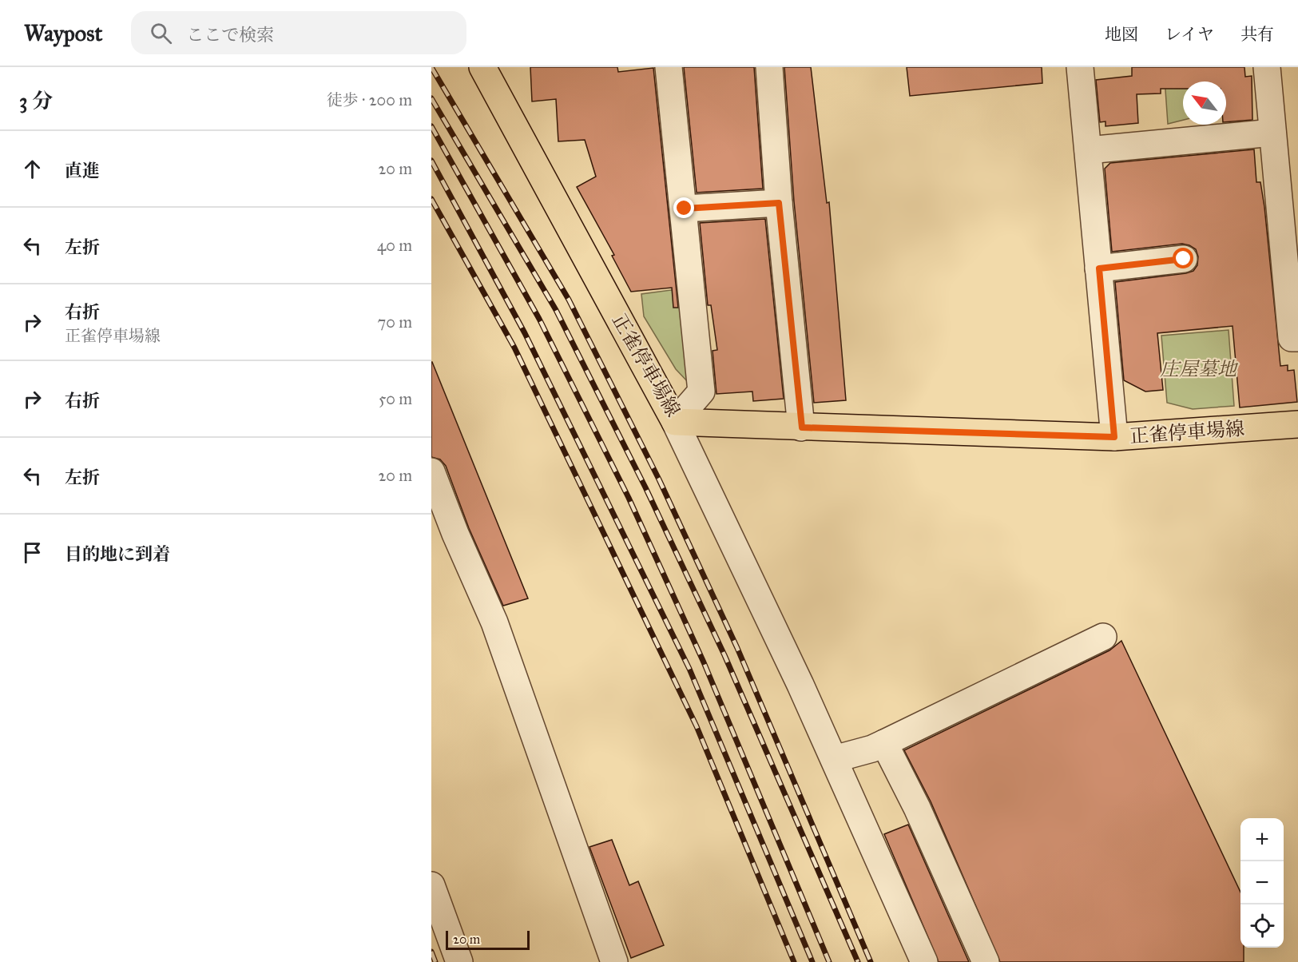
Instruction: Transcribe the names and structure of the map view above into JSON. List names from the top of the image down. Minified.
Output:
{"streets":{"main road":["正雀停車場線"]},"parks":["庄屋墓地"],"scale_bar":"20 m","north":"top left","page":{"header":"Waypost","search":"ここで検索","nav":["地図","レイヤ","共有"],"heading":["3 分","徒歩 · 200 m"],"list":[["直進","20 m"],["左折","40 m"],["右折","正雀停車場線","70 m"],["右折","50 m"],["左折","20 m"],"目的地に到着"],"map_buttons":["+","−"],"scale":"20 m"}}
